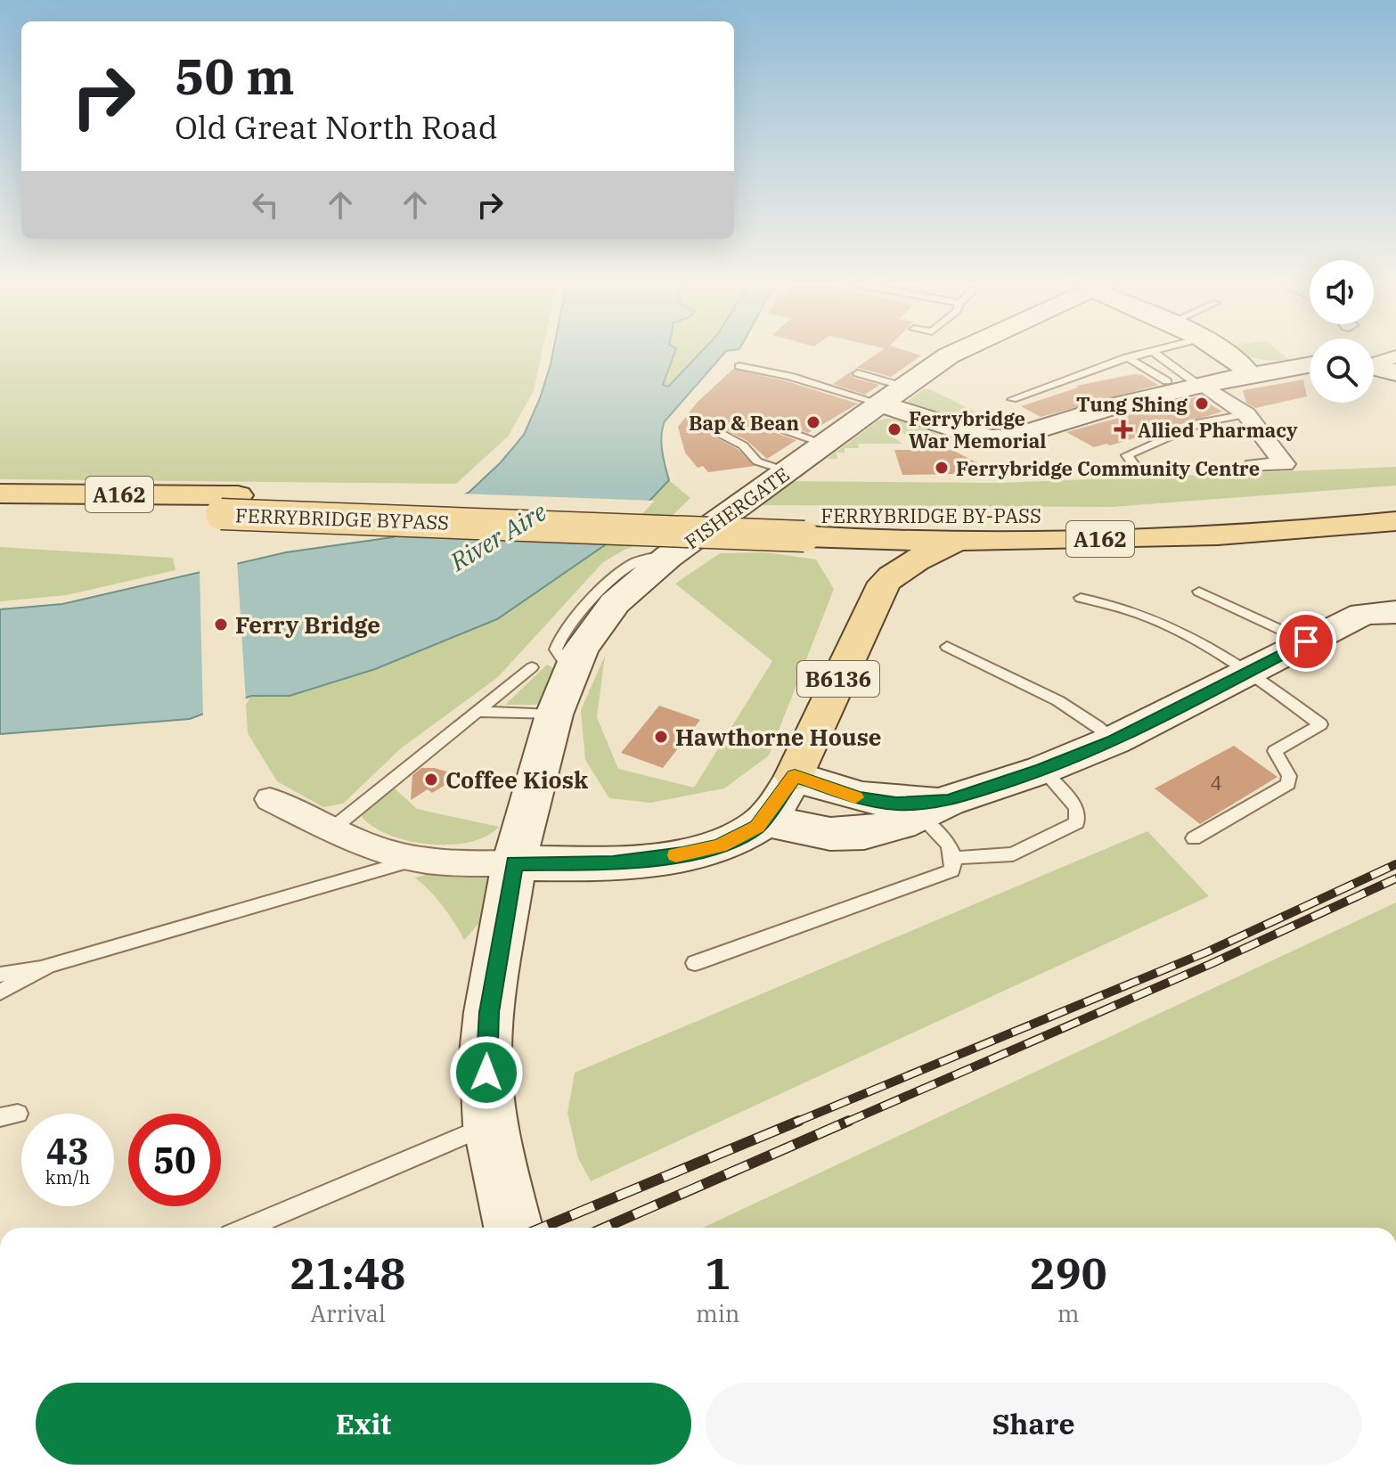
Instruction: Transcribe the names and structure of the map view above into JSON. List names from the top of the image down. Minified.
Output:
{"streets":{"main road":["A162","FISHERGATE","FERRYBRIDGE BY-PASS","FERRYBRIDGE BYPASS","B6136"]},"crossings":[["A162","FERRYBRIDGE BYPASS"],["FISHERGATE","B6136"],["FERRYBRIDGE BY-PASS","FERRYBRIDGE BYPASS"]],"water":["River Aire"],"places":{"other":["Tung Shing","Bap & Bean","Ferrybridge War Memorial","Ferrybridge Community Centre","Ferry Bridge","Hawthorne House","Coffee Kiosk"],"health":["Allied Pharmacy"]},"house_numbers":["4"],"page":{"turn":["50 m","Old Great North Road"],"speed":"43 km/h","limit":"50","eta":["21:48","Arrival","1","min","290","m"],"buttons":["Exit","Share"]}}
